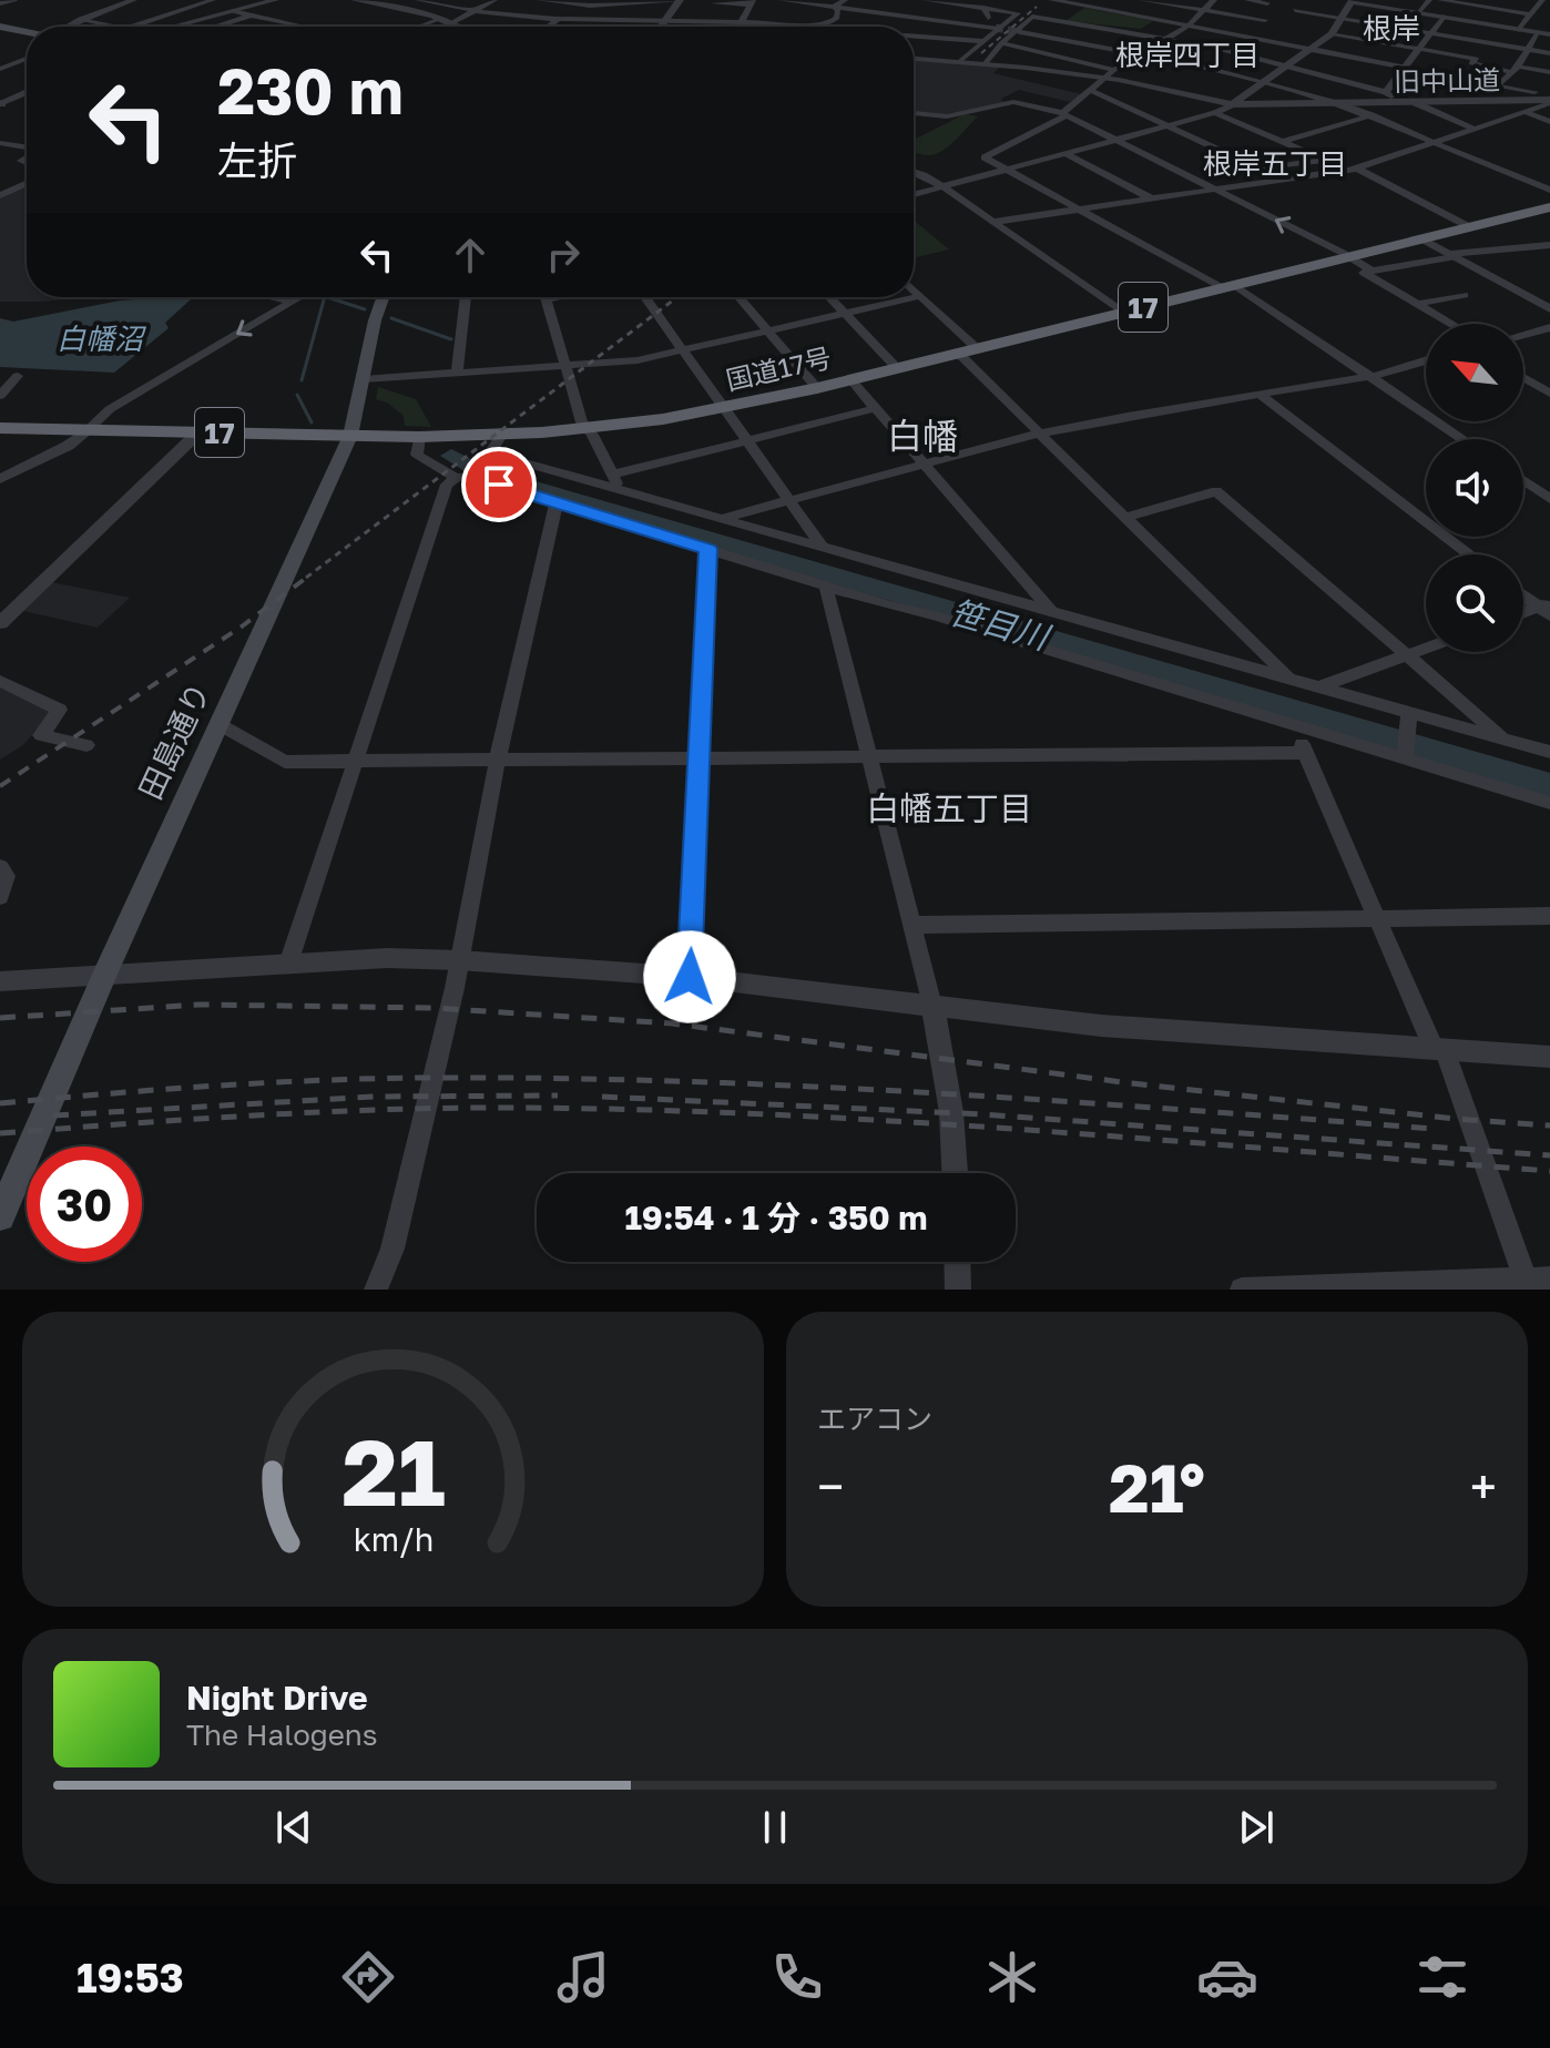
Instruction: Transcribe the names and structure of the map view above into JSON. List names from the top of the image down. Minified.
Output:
{"streets":{"highway":["17","国道17号"],"main road":["田島通り"],"street":["旧中山道"]},"crossings":[["国道17号","田島通り"]],"districts":["根岸","根岸四丁目","根岸五丁目","白幡","白幡五丁目"],"water":["白幡沼","笹目川"],"north":"top left","page":{"turn":["230 m","左折"],"limit":"30","trip":"19:54 · 1 分 · 350 m","tile":"エアコン","heat":["−","21°","+"],"song":["Night Drive","The Halogens"],"tabs":"19:53","gauge":["21","km/h"]}}
